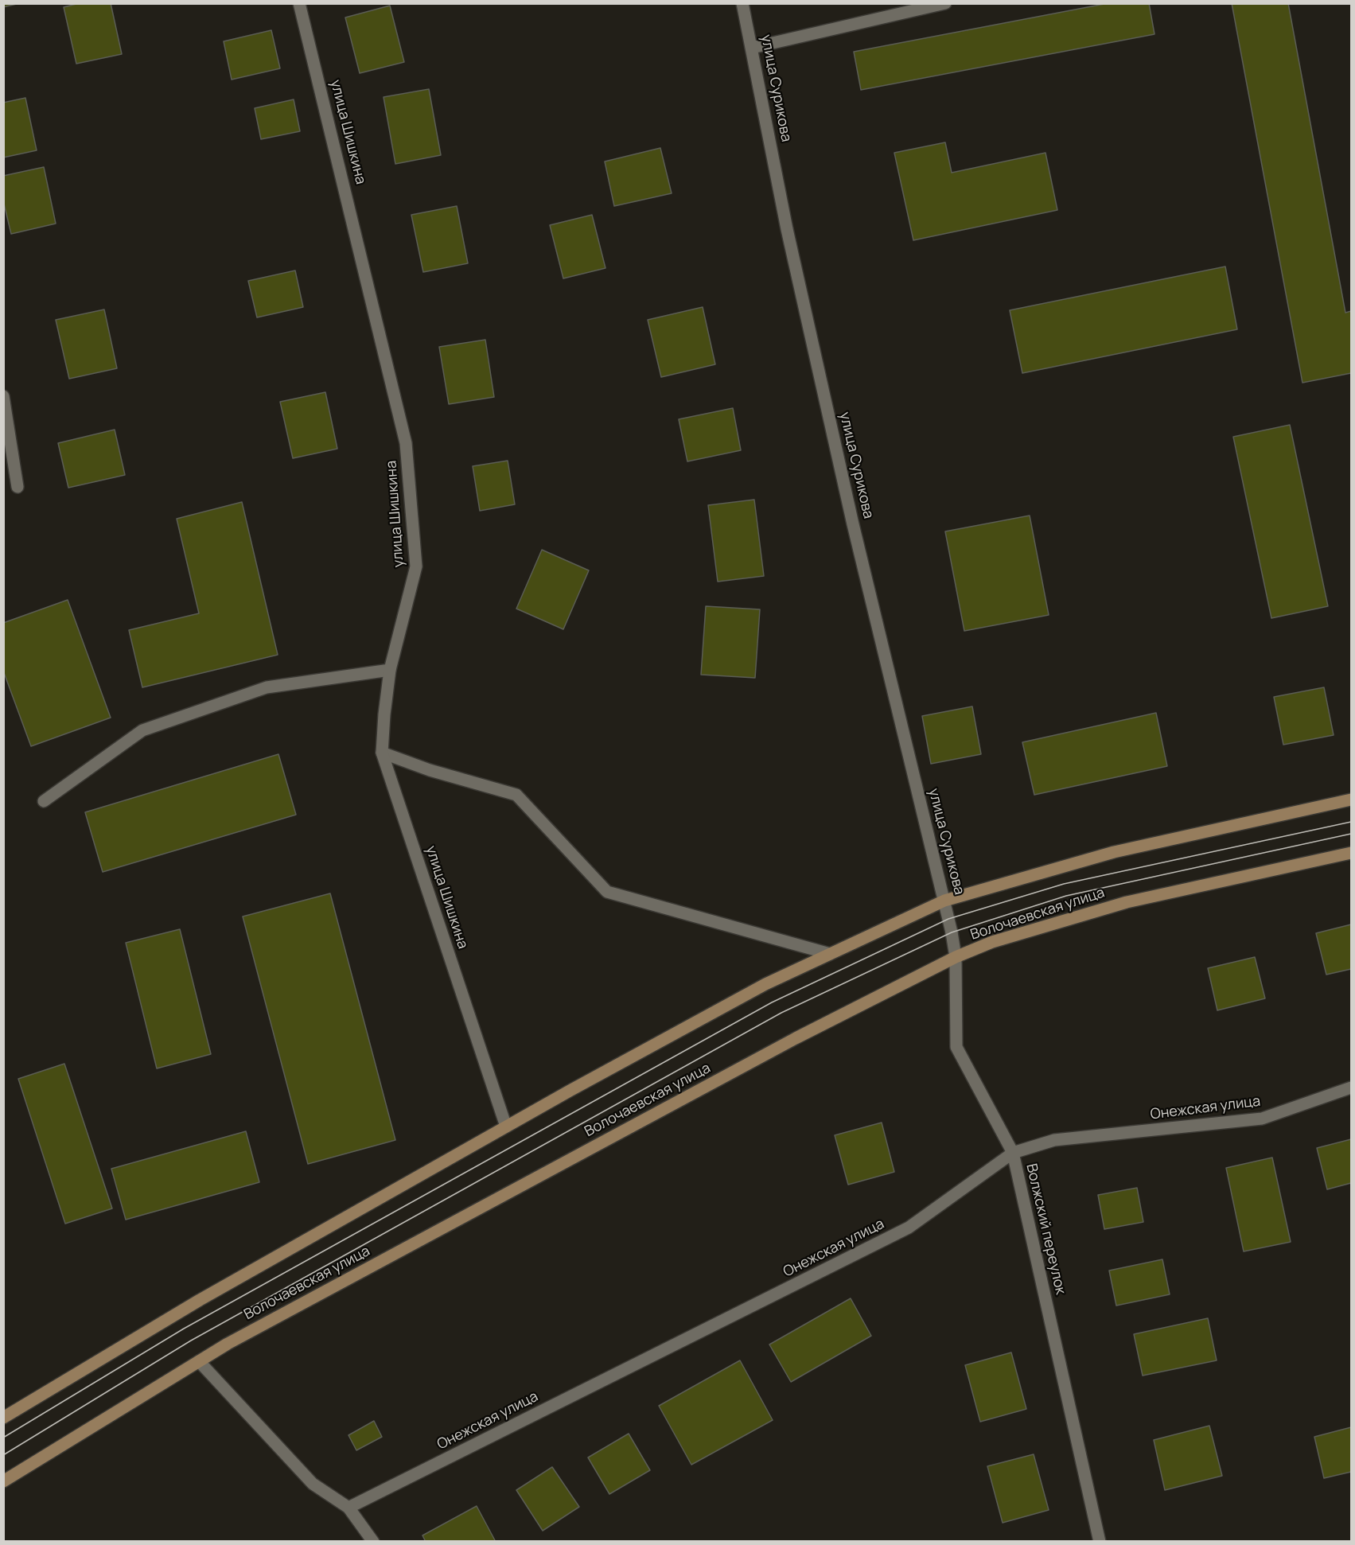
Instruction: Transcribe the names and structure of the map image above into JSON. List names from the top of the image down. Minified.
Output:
{"streets":{"main road":["Волочаевская улица"],"street":["улица Сурикова","улица Шишкина","Онежская улица","Волжский переулок"]},"crossings":[["улица Сурикова","Волжский переулок"],["Волочаевская улица","Волжский переулок"],["Онежская улица","Волжский переулок"]]}
